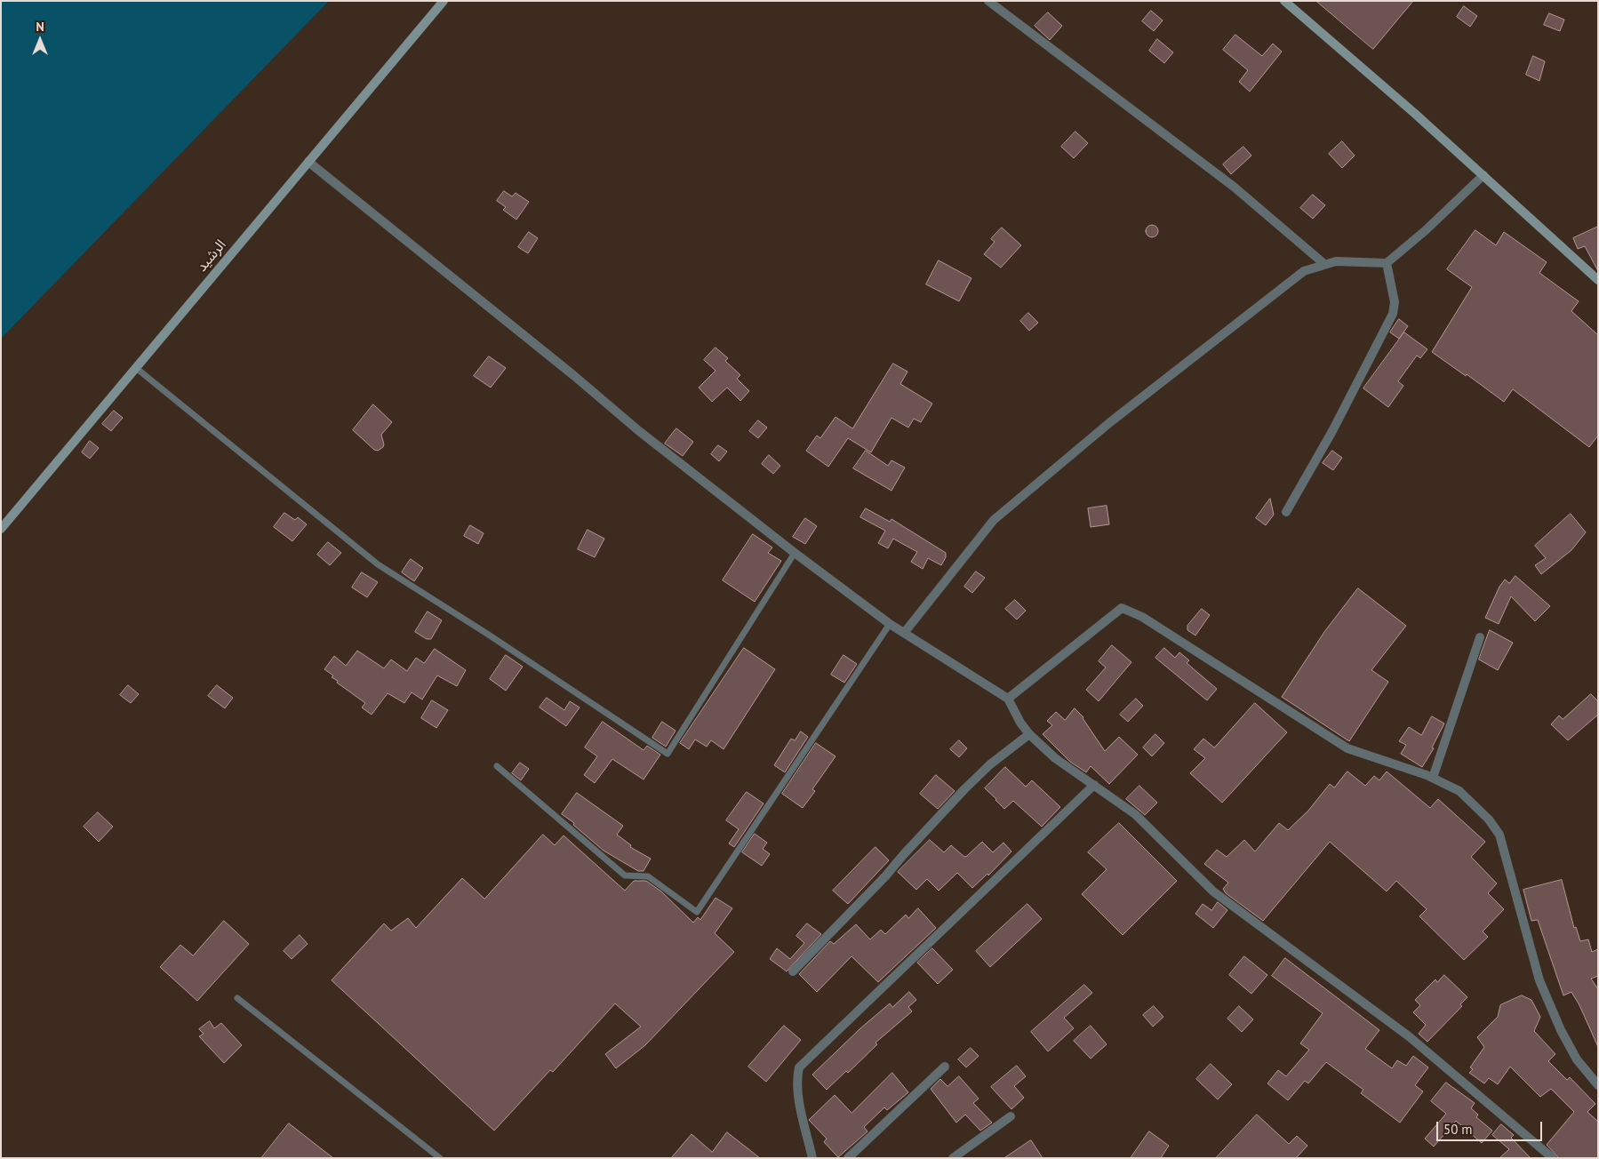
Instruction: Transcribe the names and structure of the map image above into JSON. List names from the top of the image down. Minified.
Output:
{"streets":{"main road":["الرشيد"]},"scale_bar":"50 m","north":"top"}
